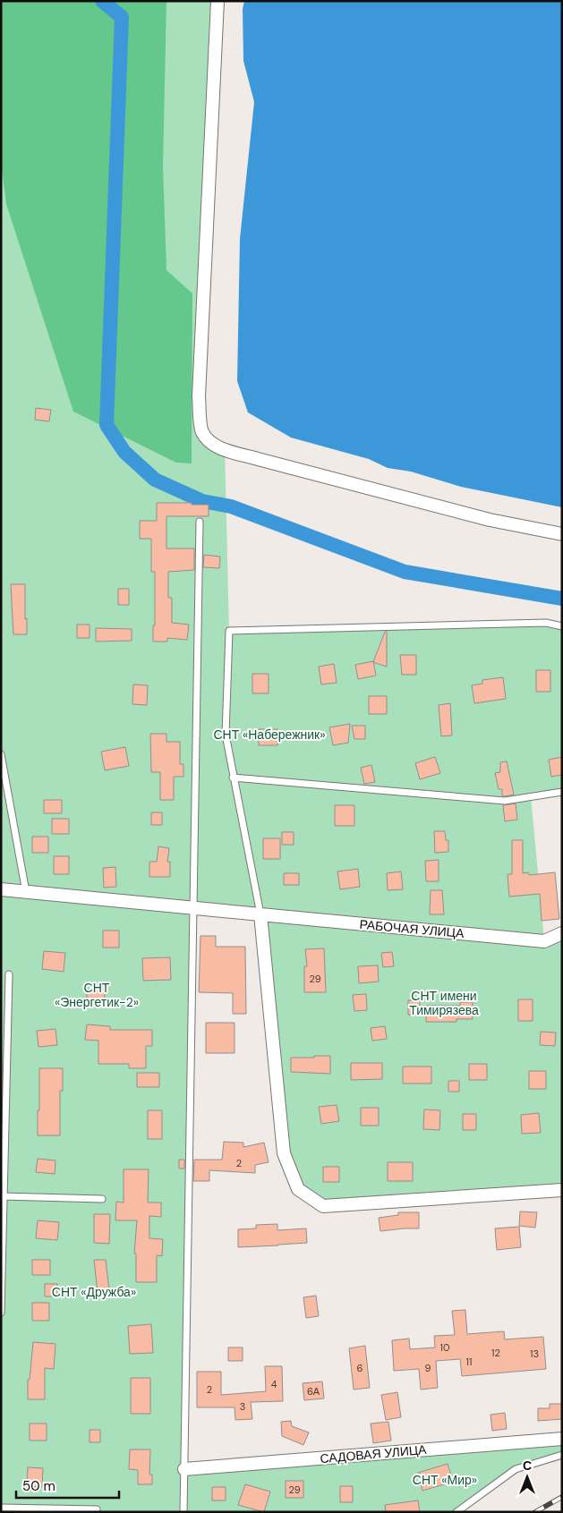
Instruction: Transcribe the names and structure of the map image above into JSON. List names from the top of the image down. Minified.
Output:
{"streets":{"street":["РАБОЧАЯ УЛИЦА","САДОВАЯ УЛИЦА"]},"parks":["СНТ «Набережник»","СНТ «Энергетик-2»","СНТ имени Тимирязева","СНТ «Дружба»","СНТ «Мир»"],"house_numbers":["29","2","10","12","13","11","6","9","4","2","6А","3","29"],"scale_bar":"50 m","north":"top"}
